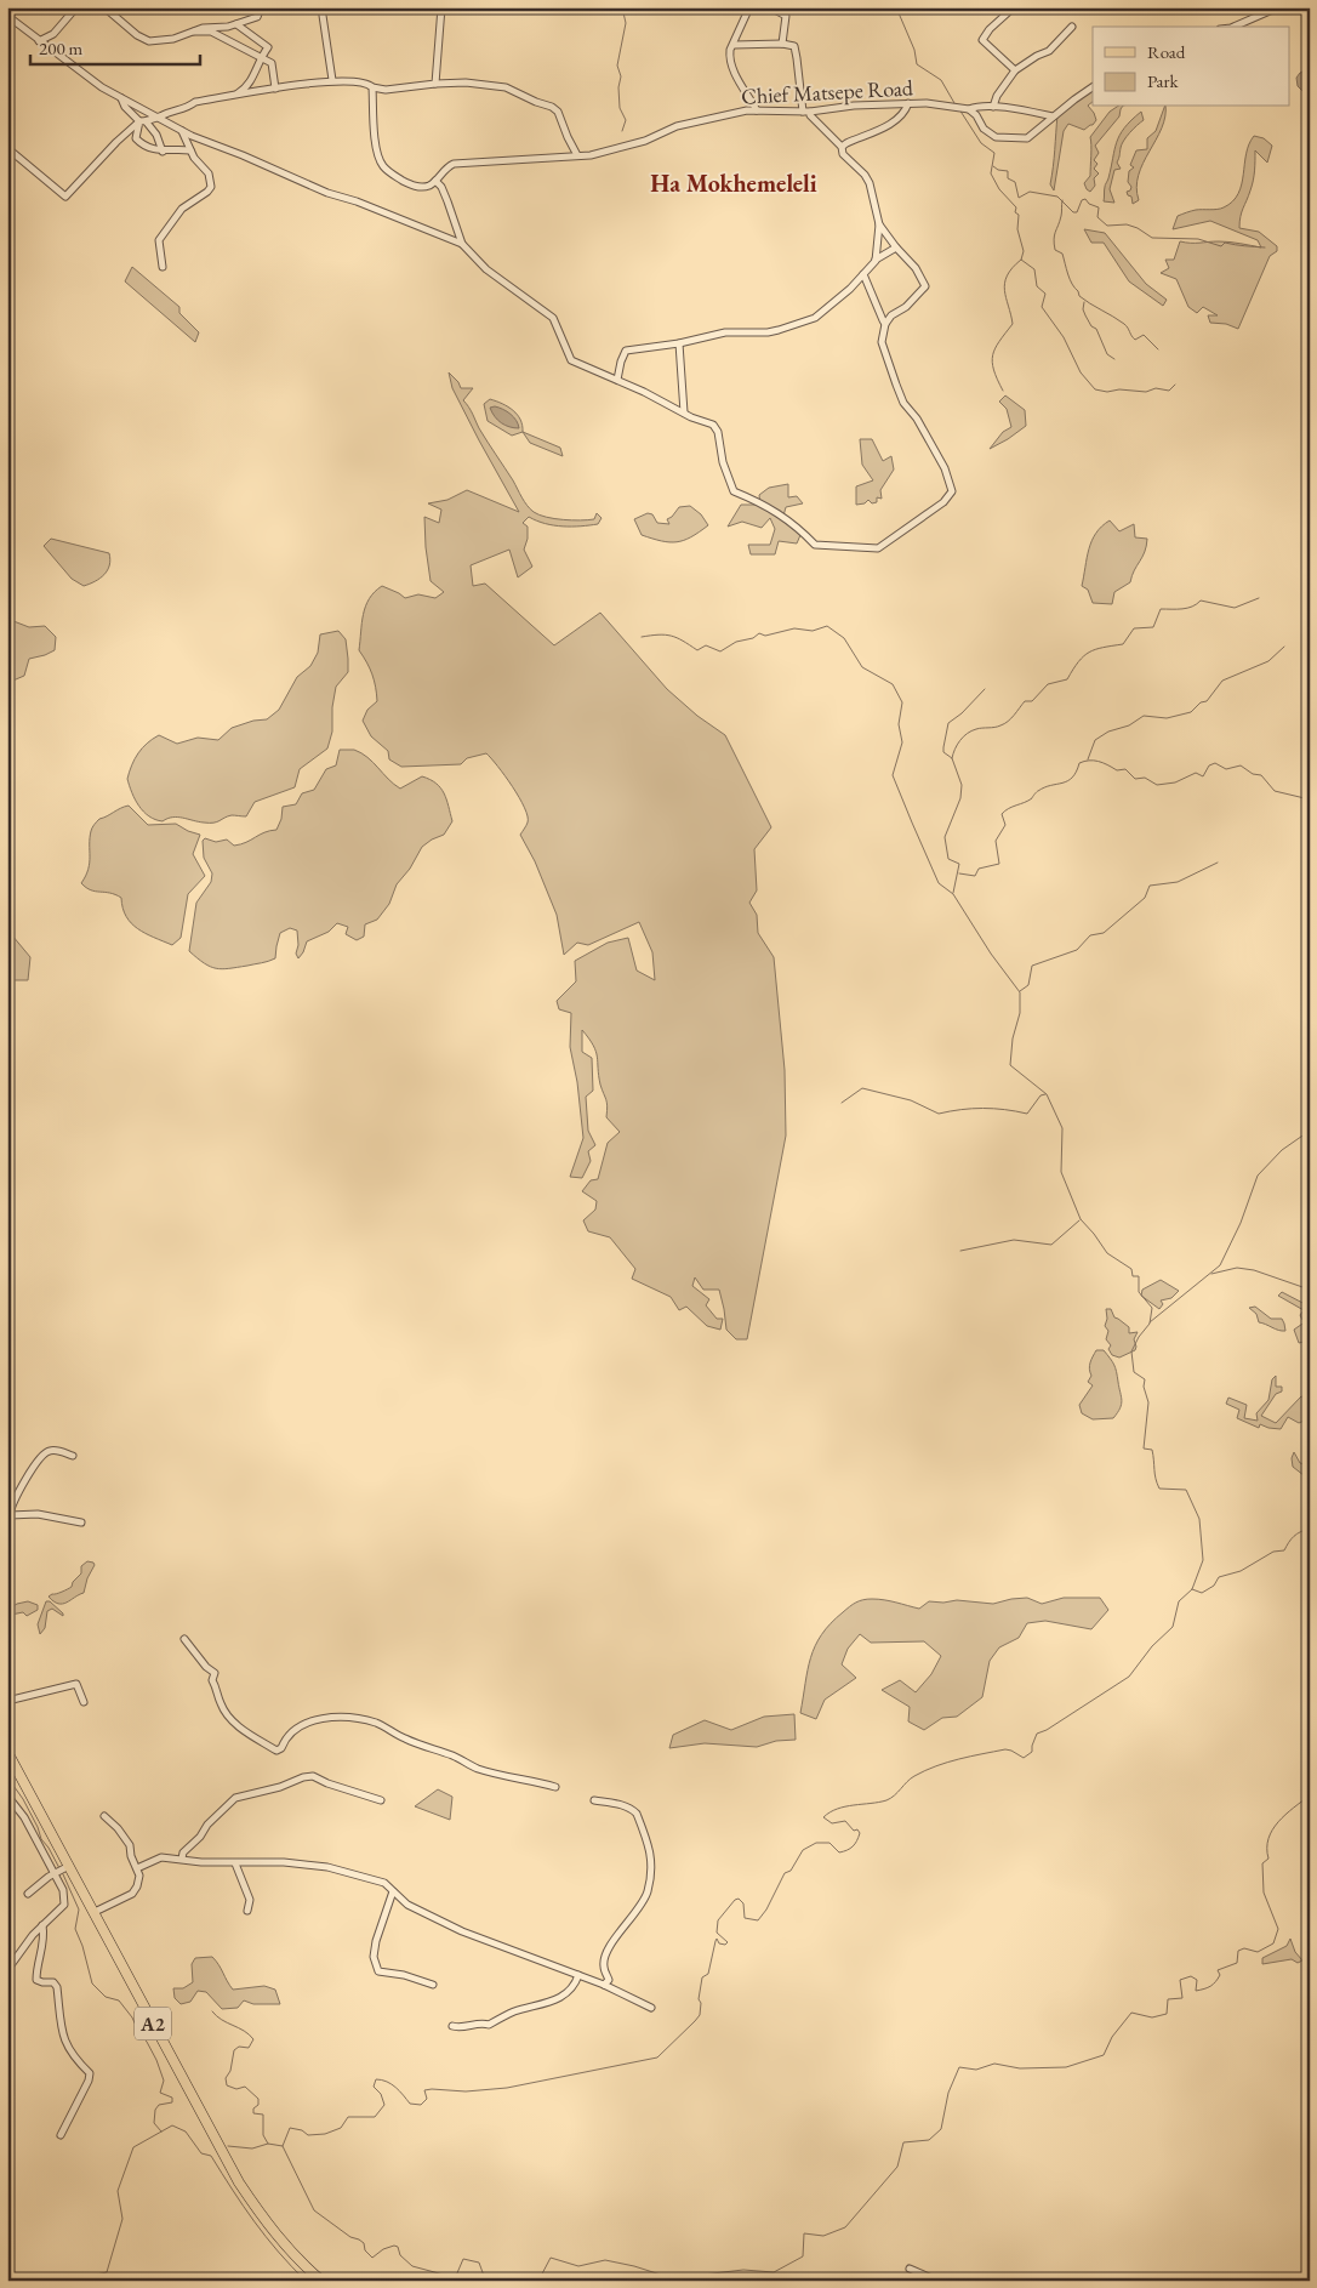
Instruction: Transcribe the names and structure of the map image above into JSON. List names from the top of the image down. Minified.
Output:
{"streets":{"main road":["A2"],"street":["Chief Matsepe Road"]},"districts":["Ha Mokhemeleli"],"legend":["Road","Park"],"scale_bar":"200 m"}
